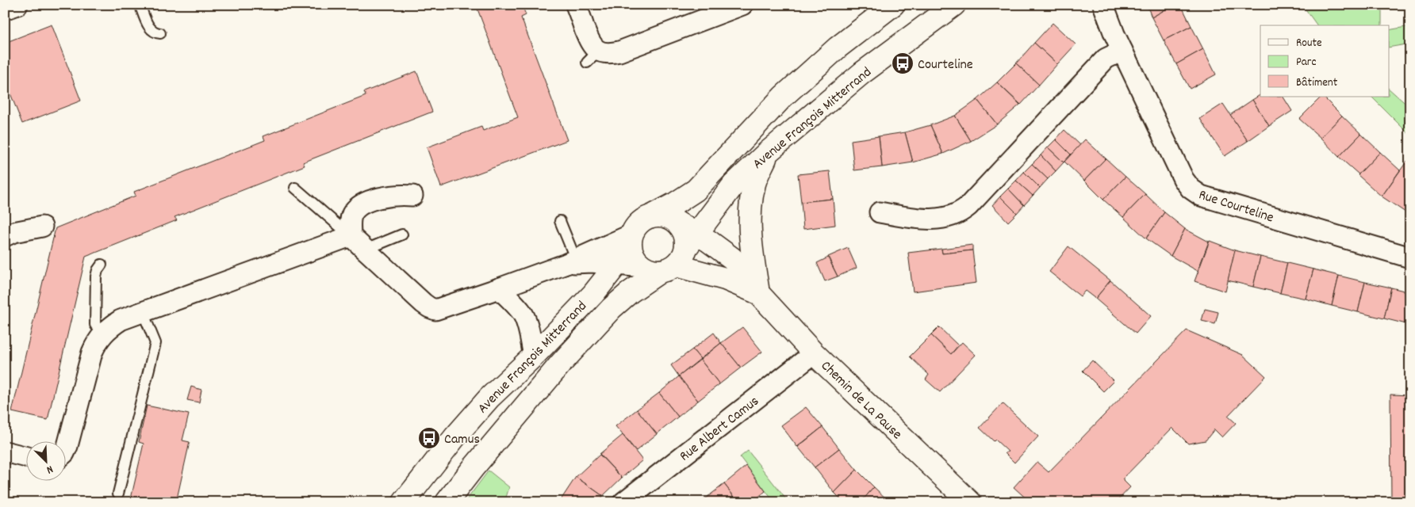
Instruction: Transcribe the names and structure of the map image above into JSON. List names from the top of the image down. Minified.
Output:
{"streets":{"street":["Avenue François Mitterrand","Rue Courteline","Chemin de La Pause","Rue Albert Camus"]},"crossings":[["Avenue François Mitterrand","Chemin de La Pause"],["Chemin de La Pause","Rue Albert Camus"]],"places":{"bus stop":["Courteline","Camus"]},"legend":["Route","Parc","Bâtiment"],"north":"bottom right"}
